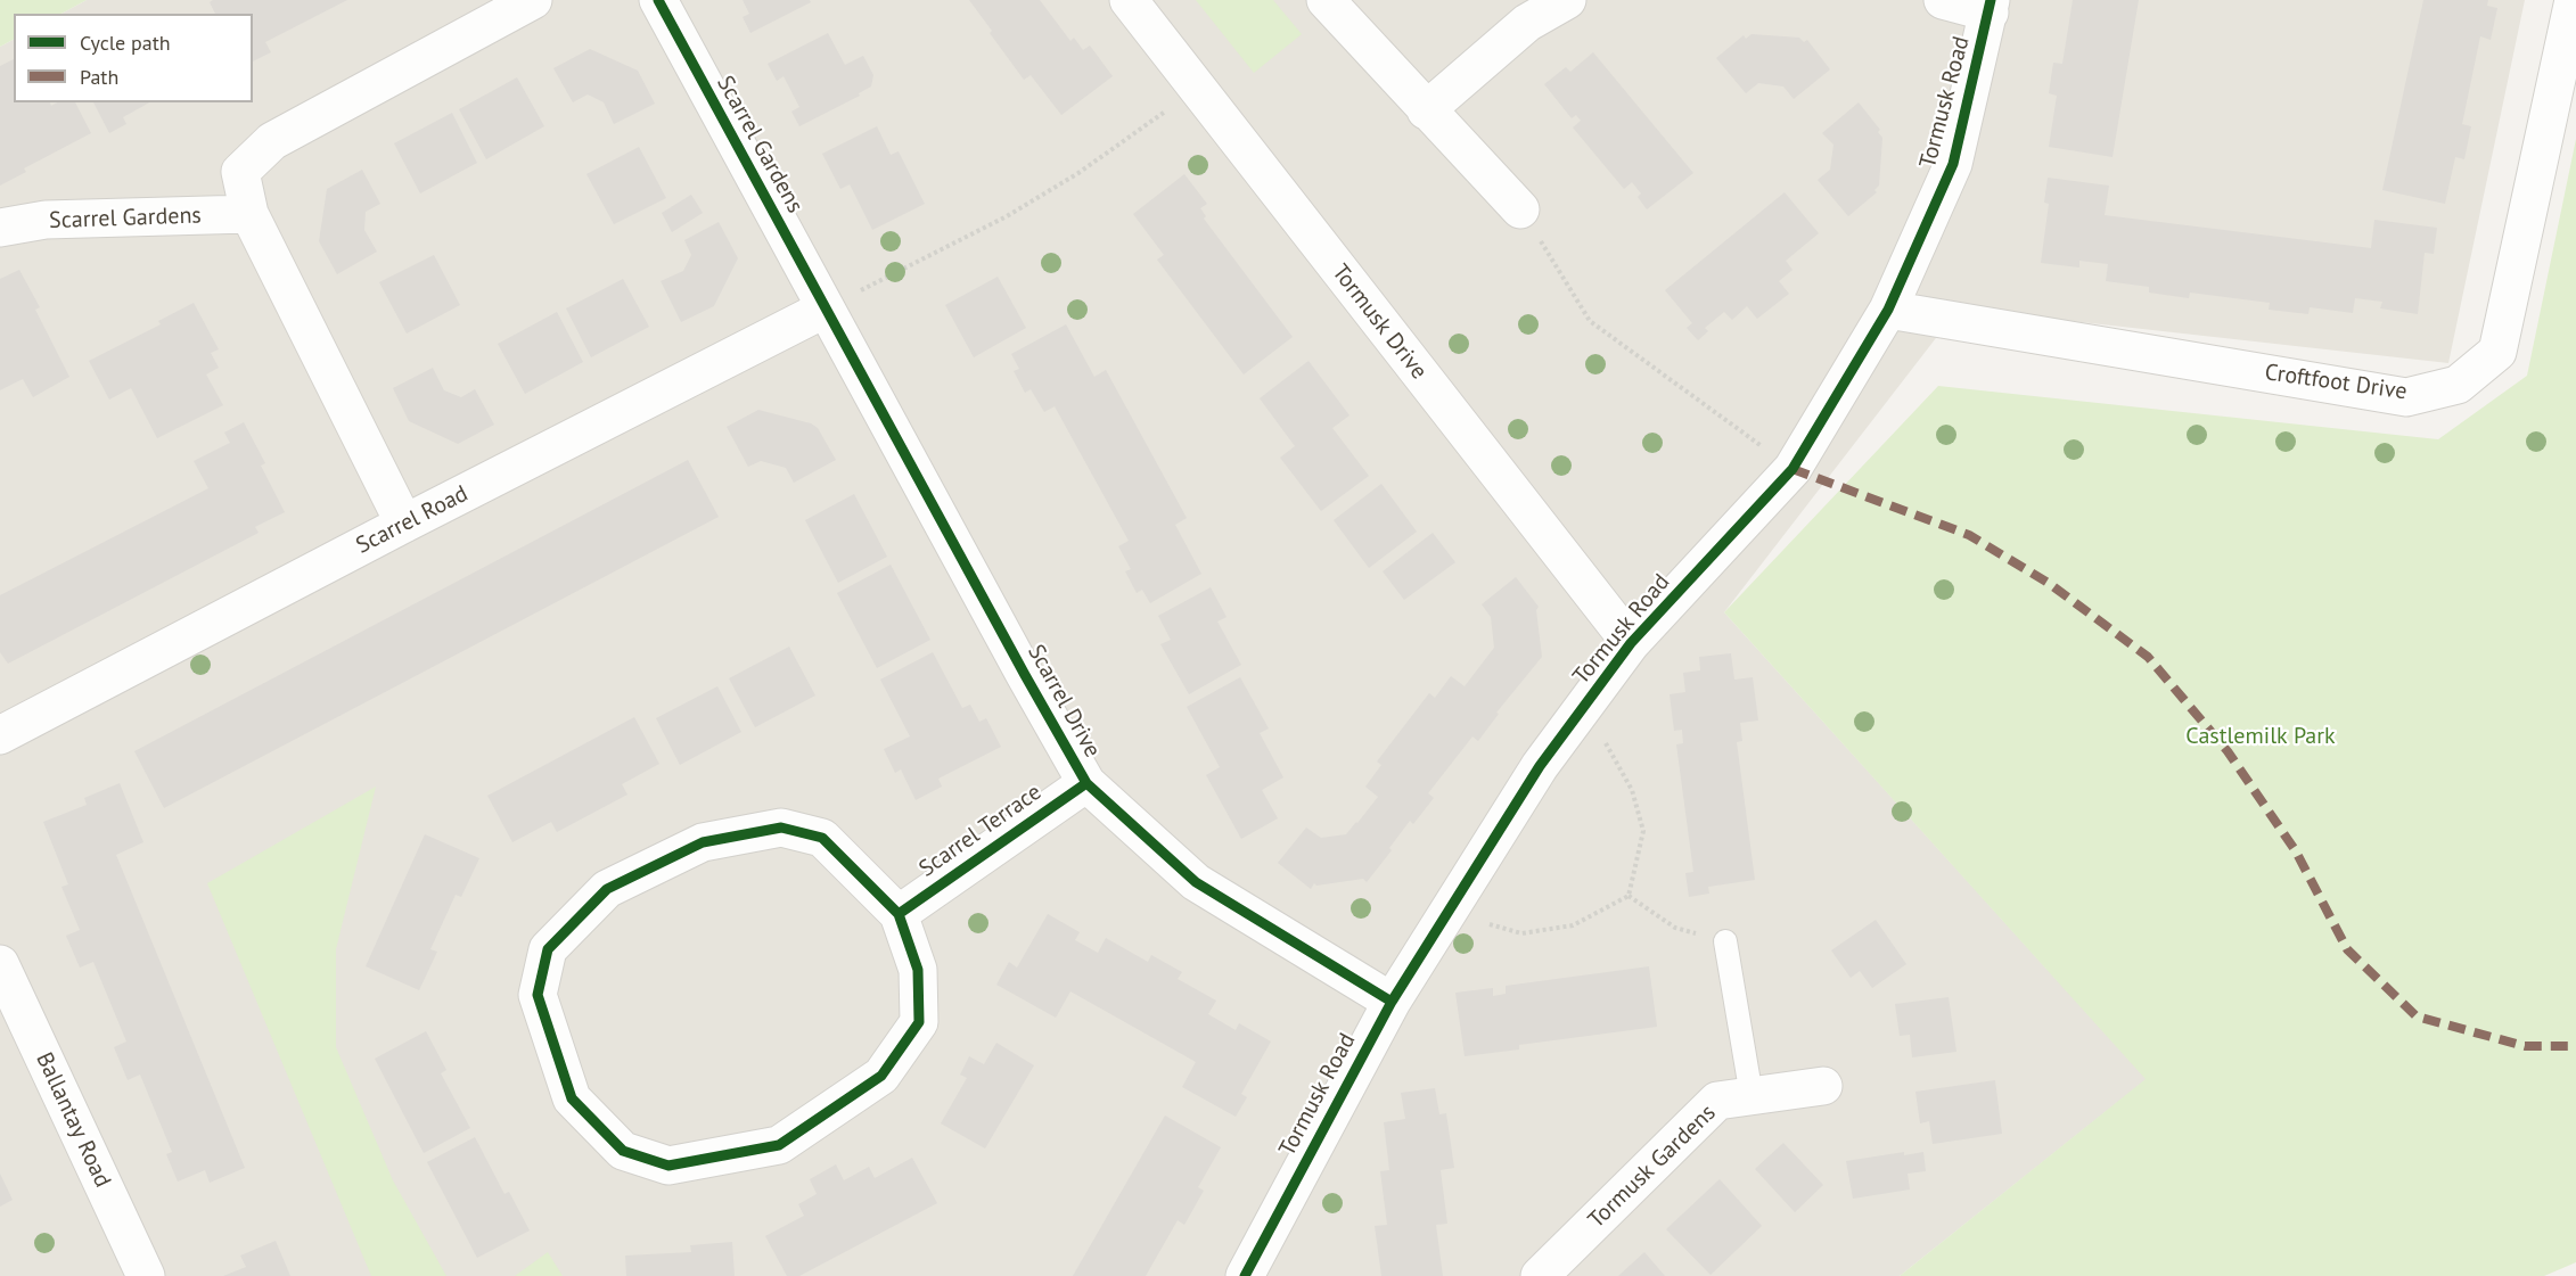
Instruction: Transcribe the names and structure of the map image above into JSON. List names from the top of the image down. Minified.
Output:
{"streets":{"street":["Tormusk Road","Scarrel Gardens","Tormusk Drive","Croftfoot Drive","Scarrel Road","Scarrel Drive","Scarrel Terrace","Ballantay Road","Tormusk Gardens"]},"crossings":[["Tormusk Road","Tormusk Drive"],["Tormusk Road","Croftfoot Drive"],["Tormusk Road","Scarrel Drive"],["Scarrel Gardens","Scarrel Road"],["Scarrel Gardens","Scarrel Drive"],["Scarrel Road","Scarrel Drive"],["Scarrel Drive","Scarrel Terrace"]],"parks":["Castlemilk Park"],"legend":["Cycle path","Path"]}
